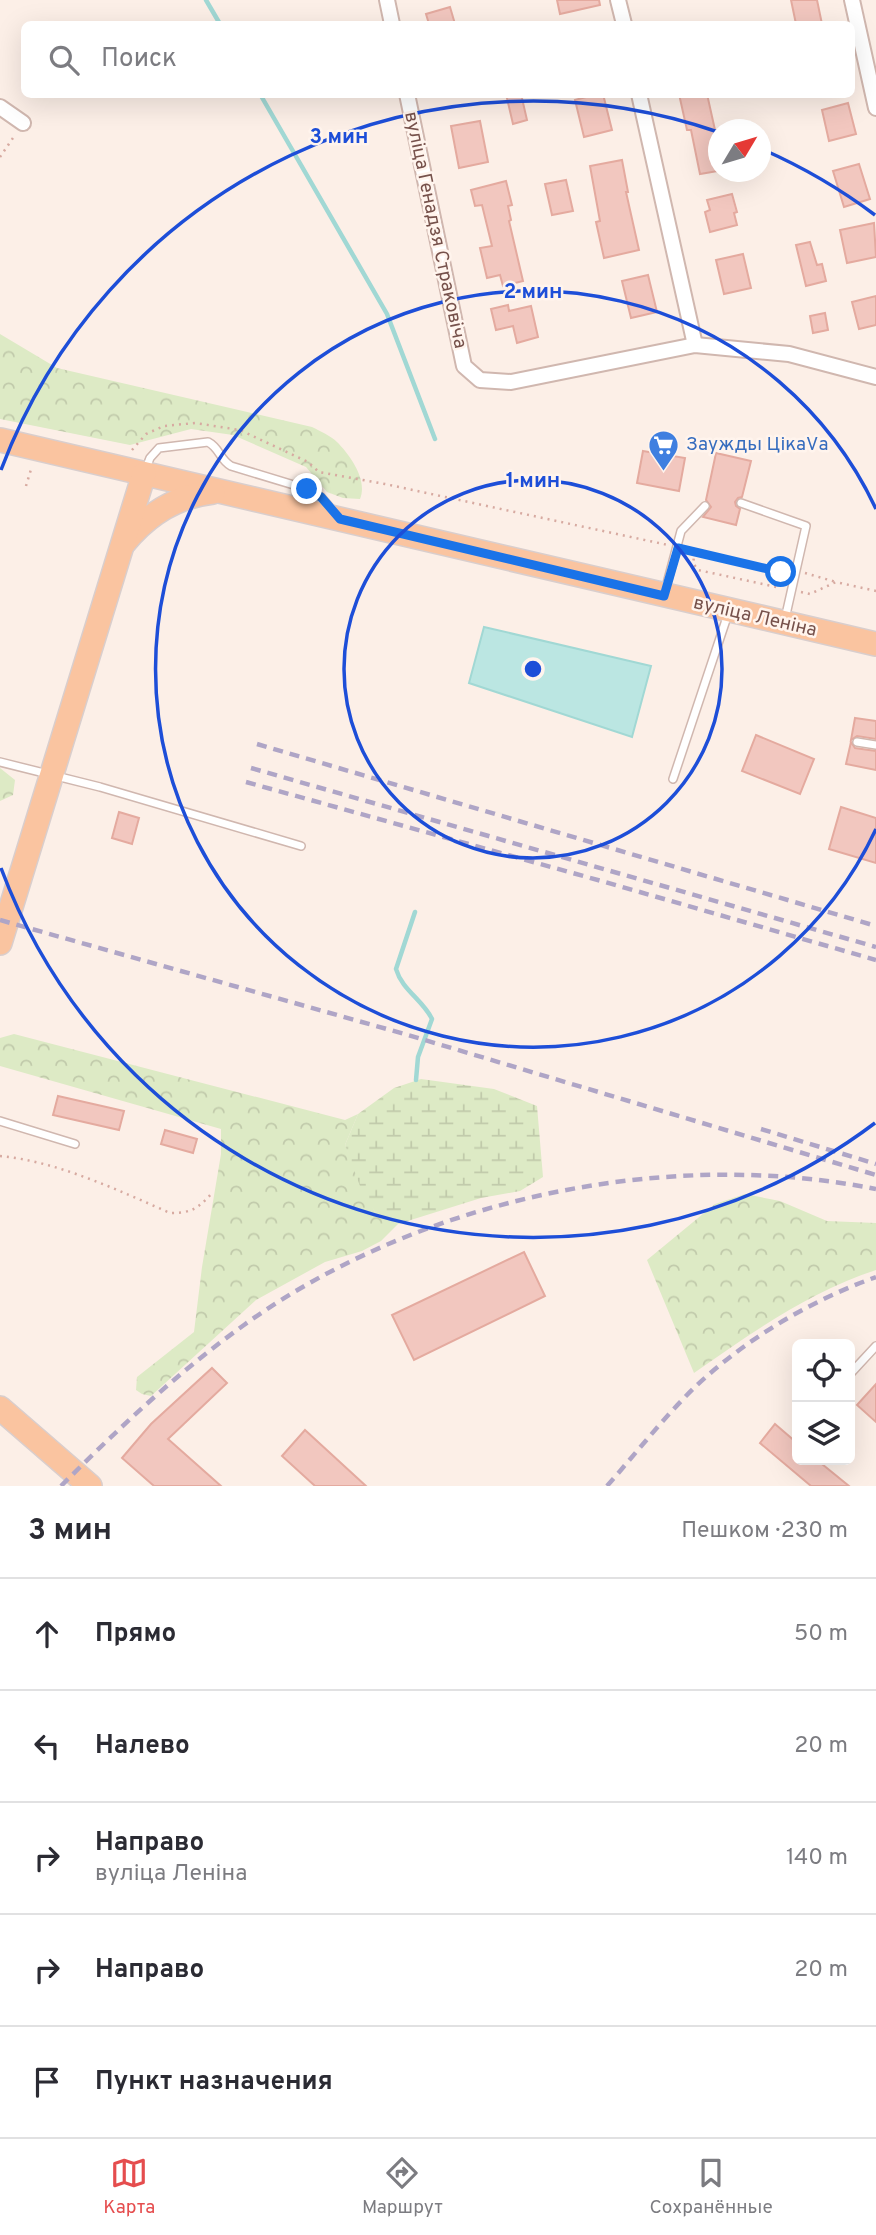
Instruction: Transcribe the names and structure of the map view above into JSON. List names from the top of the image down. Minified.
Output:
{"streets":{"main road":["вуліца Леніна"],"street":["вуліца Генадзя Страковіча"]},"places":{"supermarket":["Заужды ЦікаVа"]},"north":"top right","page":{"search":"Поиск","heading":["3 мин","Пешком · 230 m"],"list":[["Прямо","50 m"],["Налево","20 m"],["Направо","вуліца Леніна","140 m"],["Направо","20 m"],"Пункт назначения"],"nav":["Карта","Маршрут","Сохранённые"]},"rings":["3 мин","2 мин","1 мин"]}
